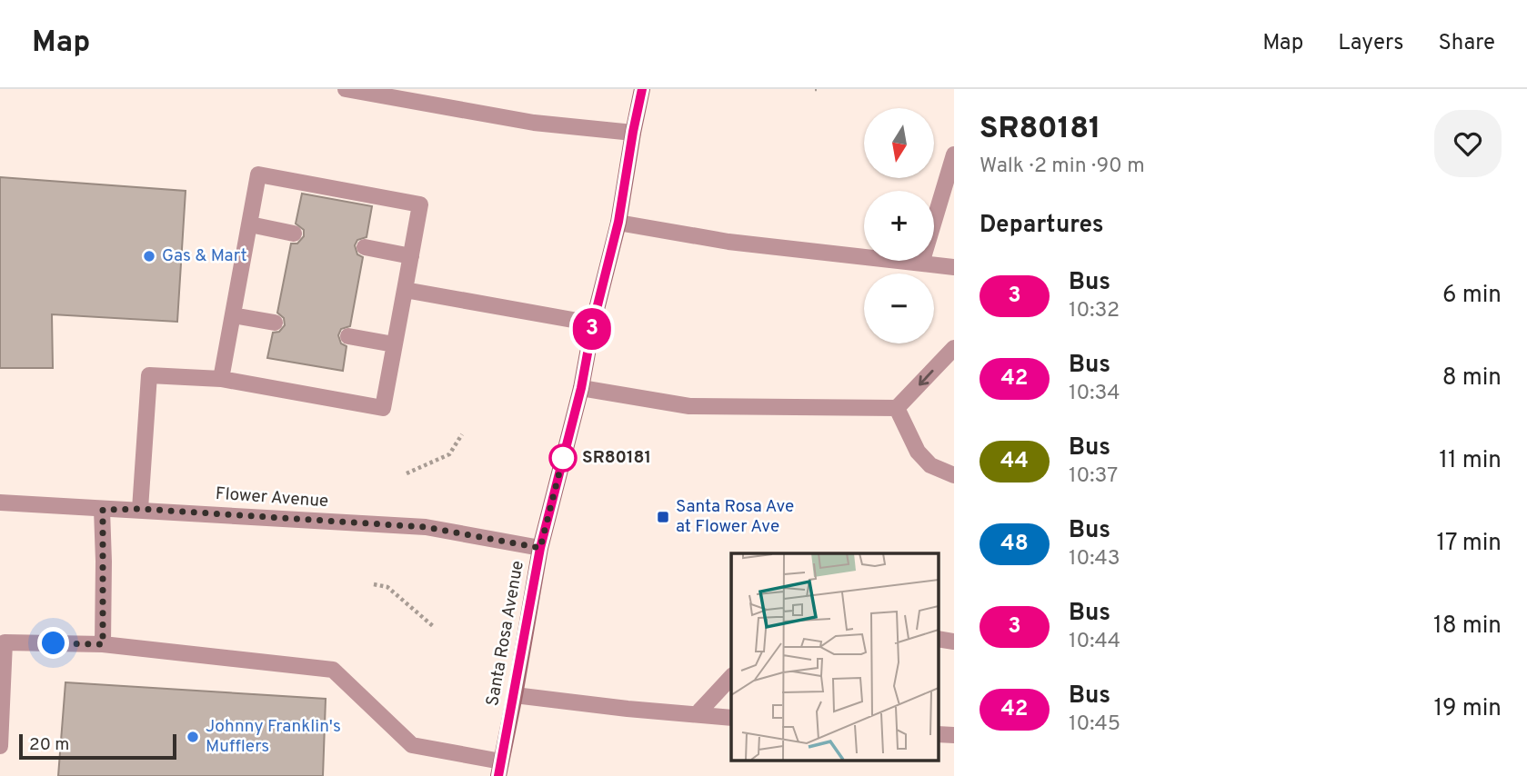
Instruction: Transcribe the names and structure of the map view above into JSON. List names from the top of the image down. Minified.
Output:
{"streets":{"main road":["Santa Rosa Avenue"],"street":["Flower Avenue"]},"crossings":[["Flower Avenue","Santa Rosa Avenue"]],"places":{"other":["Gas & Mart","SR80181","Johnny Franklin's Mufflers"],"transit":["Santa Rosa Ave at Flower Ave"]},"lines":["bus line 3"],"scale_bar":"20 m","north":"bottom","page":{"header":"Map","nav":["Map","Layers","Share"],"on_map":"3","heading":[["SR80181","Walk · 2 min · 90 m"],"Departures"],"map_buttons":["+","−"],"list":[{"mark":"3","name":"Bus","note":"10:32","value":"6 min"},{"mark":"42","name":"Bus","note":"10:34","value":"8 min"},{"mark":"44","name":"Bus","note":"10:37","value":"11 min"},{"mark":"48","name":"Bus","note":"10:43","value":"17 min"},{"mark":"3","name":"Bus","note":"10:44","value":"18 min"},{"mark":"42","name":"Bus","note":"10:45","value":"19 min"}],"scale":"20 m"}}
